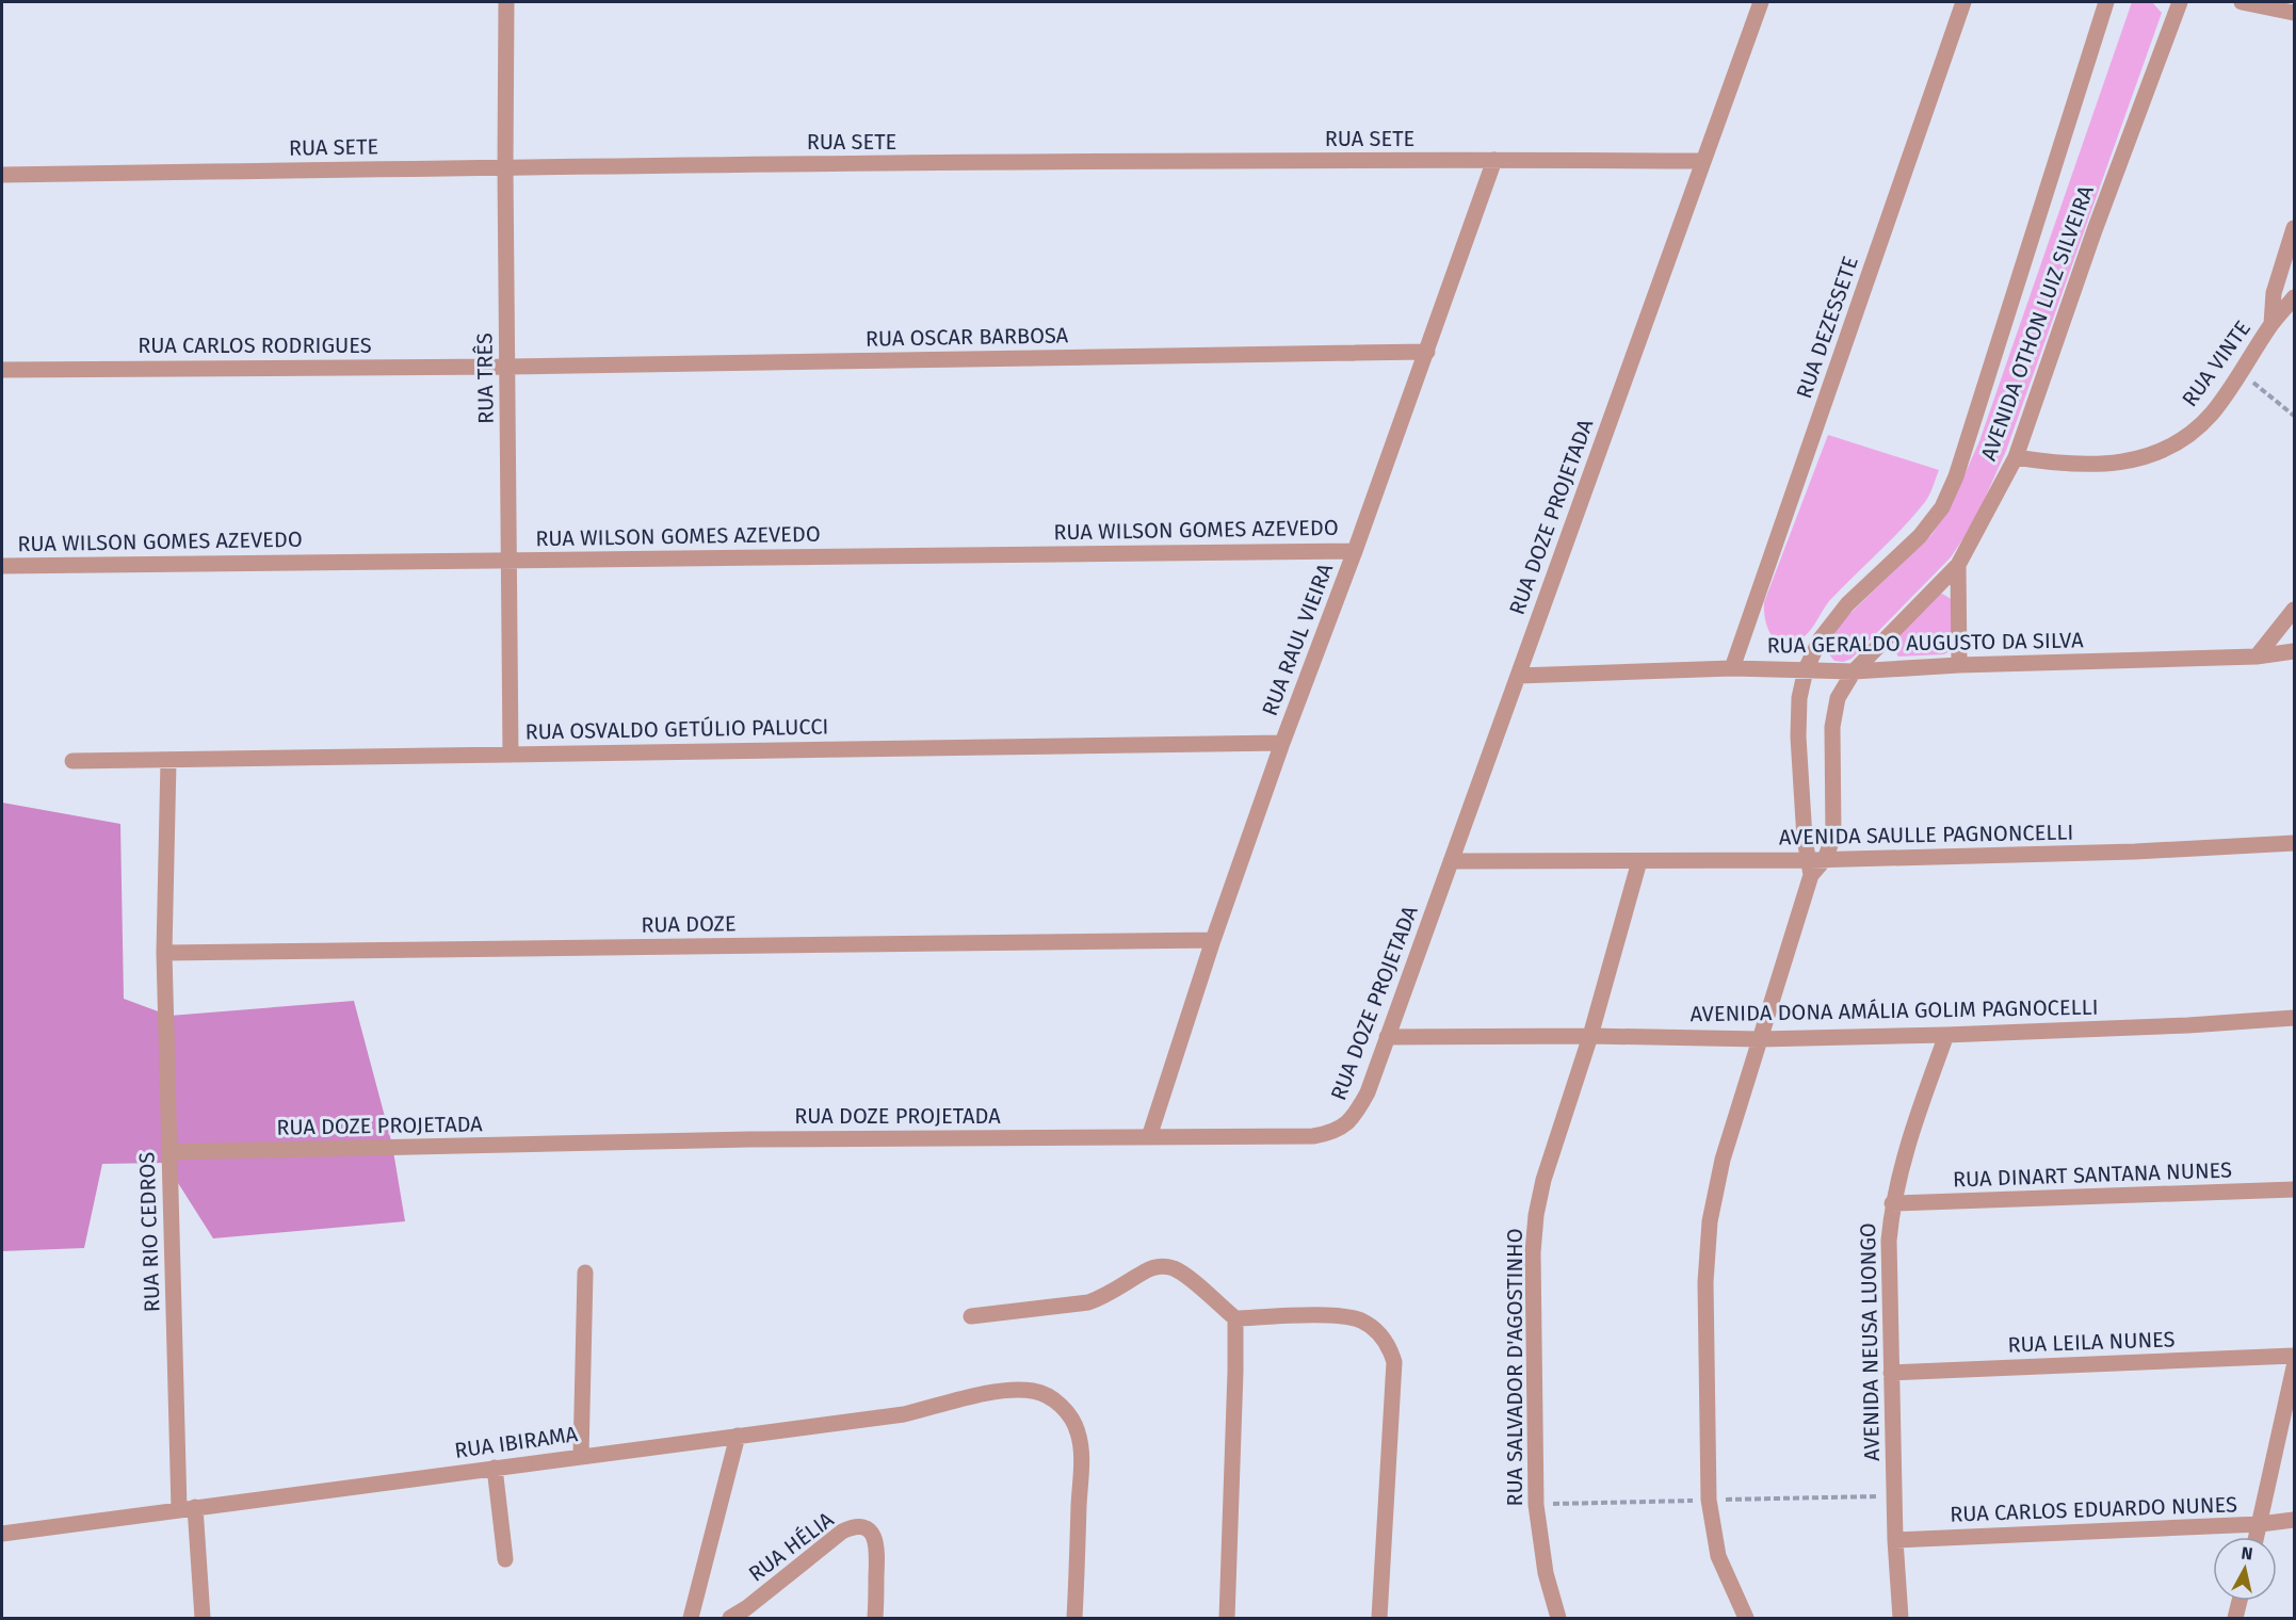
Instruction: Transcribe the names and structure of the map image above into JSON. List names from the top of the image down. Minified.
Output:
{"streets":{"street":["RUA SETE","AVENIDA OTHON LUIZ SILVEIRA","RUA DEZESSETE","RUA OSCAR BARBOSA","RUA CARLOS RODRIGUES","RUA VINTE","RUA TRÊS","RUA DOZE PROJETADA","RUA WILSON GOMES AZEVEDO","RUA RAUL VIEIRA","RUA GERALDO AUGUSTO DA SILVA","RUA OSVALDO GETÚLIO PALUCCI","AVENIDA SAULLE PAGNONCELLI","RUA DOZE","AVENIDA DONA AMÁLIA GOLIM PAGNOCELLI","RUA DINART SANTANA NUNES","RUA RIO CEDROS","AVENIDA NEUSA LUONGO","RUA LEILA NUNES","RUA SALVADOR D'AGOSTINHO","RUA IBIRAMA","RUA CARLOS EDUARDO NUNES","RUA HÉLIA"]},"crossings":[["RUA SETE","RUA TRÊS"],["RUA SETE","RUA DOZE PROJETADA"],["RUA SETE","RUA RAUL VIEIRA"],["AVENIDA OTHON LUIZ SILVEIRA","RUA VINTE"],["AVENIDA OTHON LUIZ SILVEIRA","RUA GERALDO AUGUSTO DA SILVA"],["AVENIDA OTHON LUIZ SILVEIRA","AVENIDA SAULLE PAGNONCELLI"],["AVENIDA OTHON LUIZ SILVEIRA","AVENIDA DONA AMÁLIA GOLIM PAGNOCELLI"],["RUA DEZESSETE","RUA GERALDO AUGUSTO DA SILVA"],["RUA OSCAR BARBOSA","RUA CARLOS RODRIGUES"],["RUA OSCAR BARBOSA","RUA TRÊS"],["RUA OSCAR BARBOSA","RUA RAUL VIEIRA"],["RUA CARLOS RODRIGUES","RUA TRÊS"],["RUA TRÊS","RUA WILSON GOMES AZEVEDO"],["RUA TRÊS","RUA OSVALDO GETÚLIO PALUCCI"],["RUA DOZE PROJETADA","RUA RAUL VIEIRA"],["RUA DOZE PROJETADA","RUA GERALDO AUGUSTO DA SILVA"],["RUA DOZE PROJETADA","AVENIDA SAULLE PAGNONCELLI"],["RUA DOZE PROJETADA","AVENIDA DONA AMÁLIA GOLIM PAGNOCELLI"],["RUA DOZE PROJETADA","RUA RIO CEDROS"],["RUA WILSON GOMES AZEVEDO","RUA RAUL VIEIRA"],["RUA RAUL VIEIRA","RUA OSVALDO GETÚLIO PALUCCI"],["RUA RAUL VIEIRA","RUA DOZE"],["RUA OSVALDO GETÚLIO PALUCCI","RUA RIO CEDROS"],["AVENIDA SAULLE PAGNONCELLI","RUA SALVADOR D'AGOSTINHO"],["RUA DOZE","RUA RIO CEDROS"],["AVENIDA DONA AMÁLIA GOLIM PAGNOCELLI","AVENIDA NEUSA LUONGO"],["AVENIDA DONA AMÁLIA GOLIM PAGNOCELLI","RUA SALVADOR D'AGOSTINHO"],["RUA DINART SANTANA NUNES","AVENIDA NEUSA LUONGO"],["RUA RIO CEDROS","RUA IBIRAMA"],["AVENIDA NEUSA LUONGO","RUA LEILA NUNES"],["AVENIDA NEUSA LUONGO","RUA CARLOS EDUARDO NUNES"]],"north":"top"}
